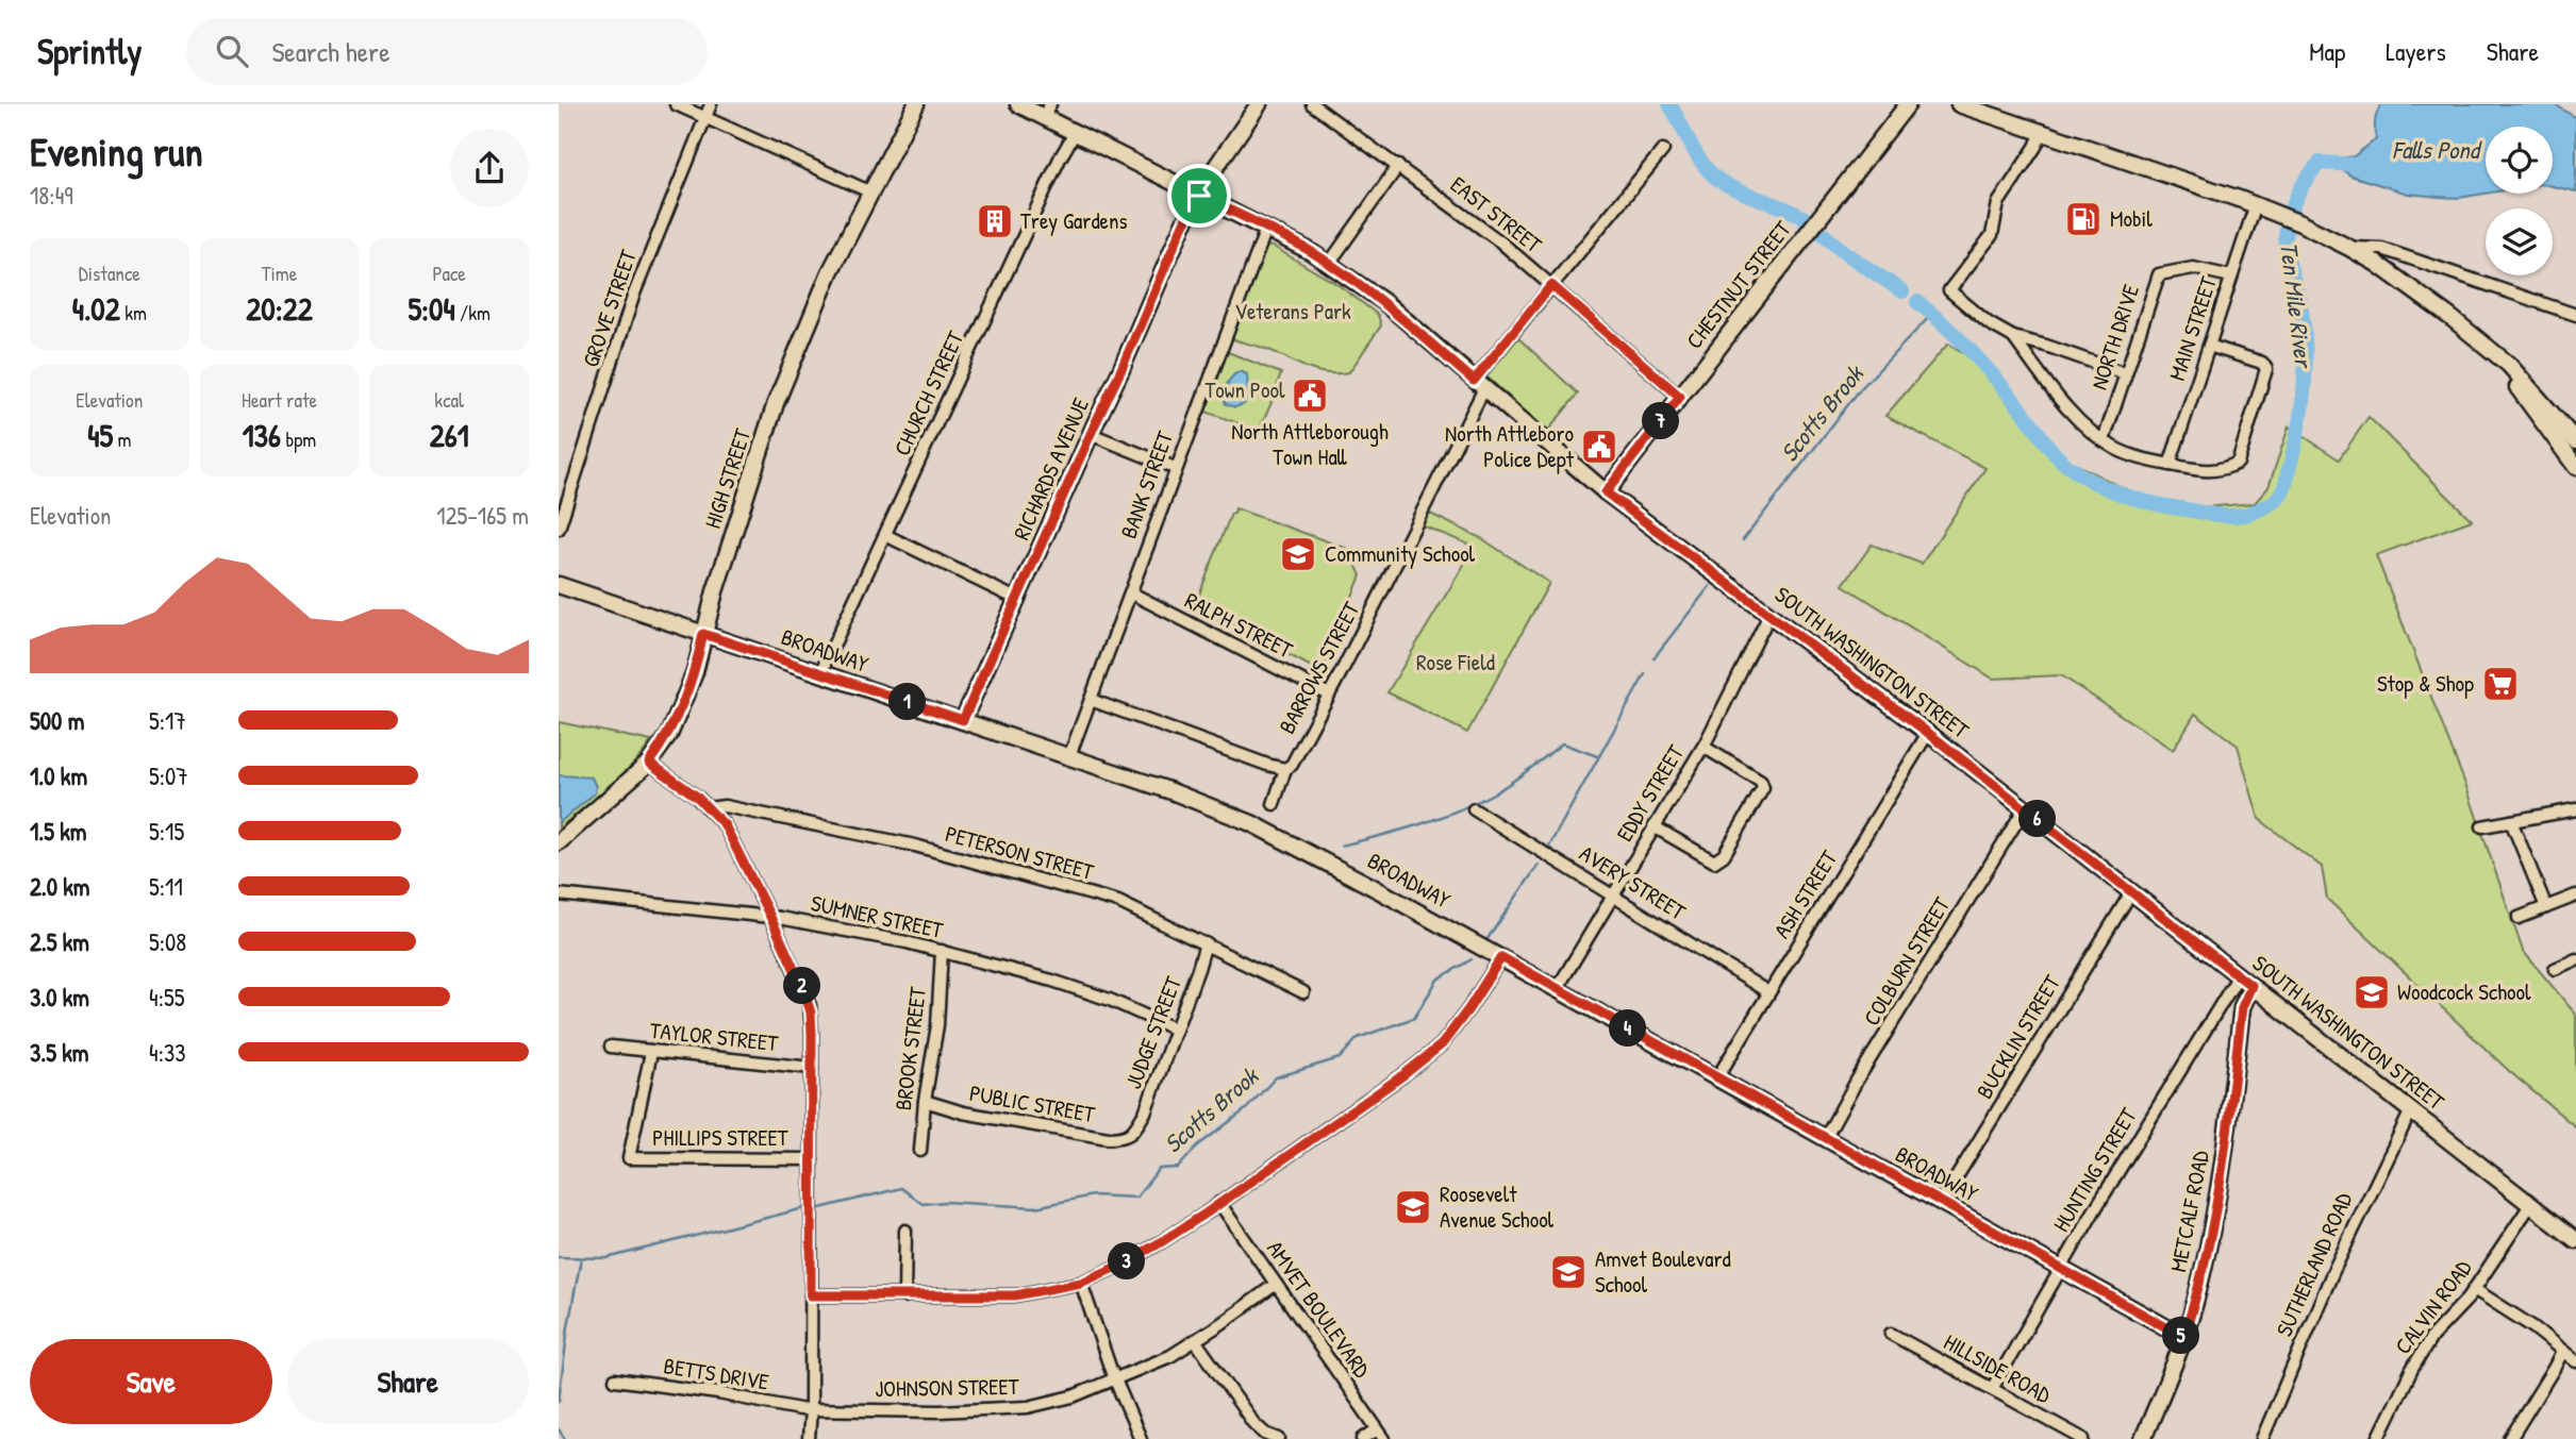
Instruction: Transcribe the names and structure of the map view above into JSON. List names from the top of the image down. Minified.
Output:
{"streets":{"street":["EAST STREET","CHESTNUT STREET","GROVE STREET","MAIN STREET","NORTH DRIVE","CHURCH STREET","RICHARDS AVENUE","HIGH STREET","BANK STREET","RALPH STREET","BROADWAY","SOUTH WASHINGTON STREET","BARROWS STREET","EDDY STREET","PETERSON STREET","AVERY STREET","ASH STREET","SUMNER STREET","COLBURN STREET","JUDGE STREET","TAYLOR STREET","BUCKLIN STREET","BROOK STREET","PUBLIC STREET","PHILLIPS STREET","HUNTING STREET","METCALF ROAD","SUTHERLAND ROAD","CALVIN ROAD","AMVET BOULEVARD","HILLSIDE ROAD","BETTS DRIVE","JOHNSON STREET"]},"crossings":[["EAST STREET","CHESTNUT STREET"],["EAST STREET","BARROWS STREET"],["CHESTNUT STREET","SOUTH WASHINGTON STREET"],["MAIN STREET","NORTH DRIVE"],["CHURCH STREET","BROADWAY"],["CHURCH STREET","SOUTH WASHINGTON STREET"],["RICHARDS AVENUE","BROADWAY"],["RICHARDS AVENUE","SOUTH WASHINGTON STREET"],["HIGH STREET","BROADWAY"],["BANK STREET","RALPH STREET"],["BANK STREET","BROADWAY"],["BANK STREET","SOUTH WASHINGTON STREET"],["RALPH STREET","BARROWS STREET"],["BROADWAY","EDDY STREET"],["BROADWAY","ASH STREET"],["BROADWAY","COLBURN STREET"],["BROADWAY","BUCKLIN STREET"],["BROADWAY","HUNTING STREET"],["BROADWAY","METCALF ROAD"],["SOUTH WASHINGTON STREET","BARROWS STREET"],["SOUTH WASHINGTON STREET","EDDY STREET"],["SOUTH WASHINGTON STREET","ASH STREET"],["SOUTH WASHINGTON STREET","COLBURN STREET"],["SOUTH WASHINGTON STREET","BUCKLIN STREET"],["SOUTH WASHINGTON STREET","HUNTING STREET"],["SOUTH WASHINGTON STREET","METCALF ROAD"],["SOUTH WASHINGTON STREET","SUTHERLAND ROAD"],["SOUTH WASHINGTON STREET","CALVIN ROAD"],["EDDY STREET","AVERY STREET"],["PETERSON STREET","JUDGE STREET"],["AVERY STREET","ASH STREET"],["SUMNER STREET","JUDGE STREET"],["SUMNER STREET","BROOK STREET"],["JUDGE STREET","PUBLIC STREET"],["TAYLOR STREET","PHILLIPS STREET"],["BROOK STREET","PUBLIC STREET"],["HUNTING STREET","HILLSIDE ROAD"],["AMVET BOULEVARD","JOHNSON STREET"],["BETTS DRIVE","JOHNSON STREET"]],"water":["Falls Pond","Ten Mile River","Scotts Brook"],"parks":["Veterans Park","Town Pool","Rose Field"],"places":{"fuel station":["Mobil"],"building":["Trey Gardens"],"public building":["North Attleborough Town Hall","North Attleboro Police Dept"],"school or university":["Community School","Woodcock School","Roosevelt Avenue School","Amvet Boulevard School"],"supermarket":["Stop & Shop"]},"page":{"header":"Sprintly","search":"Search here","nav":["Map","Layers","Share"],"heading":["Evening run","18:49"],"stats":[["Distance","4.02 km"],["Time","20:22"],["Pace","5:04 /km"],["Elevation","45 m"],["Heart rate","136 bpm"],["kcal","261"]],"pins":["7","1","6","2","4","3","5"],"chart":["Elevation","125–165 m"],"list":[{"name":"500 m","note":"5:17"},{"name":"1.0 km","note":"5:07"},{"name":"1.5 km","note":"5:15"},{"name":"2.0 km","note":"5:11"},{"name":"2.5 km","note":"5:08"},{"name":"3.0 km","note":"4:55"},{"name":"3.5 km","note":"4:33"}],"buttons":["Save","Share"]}}
